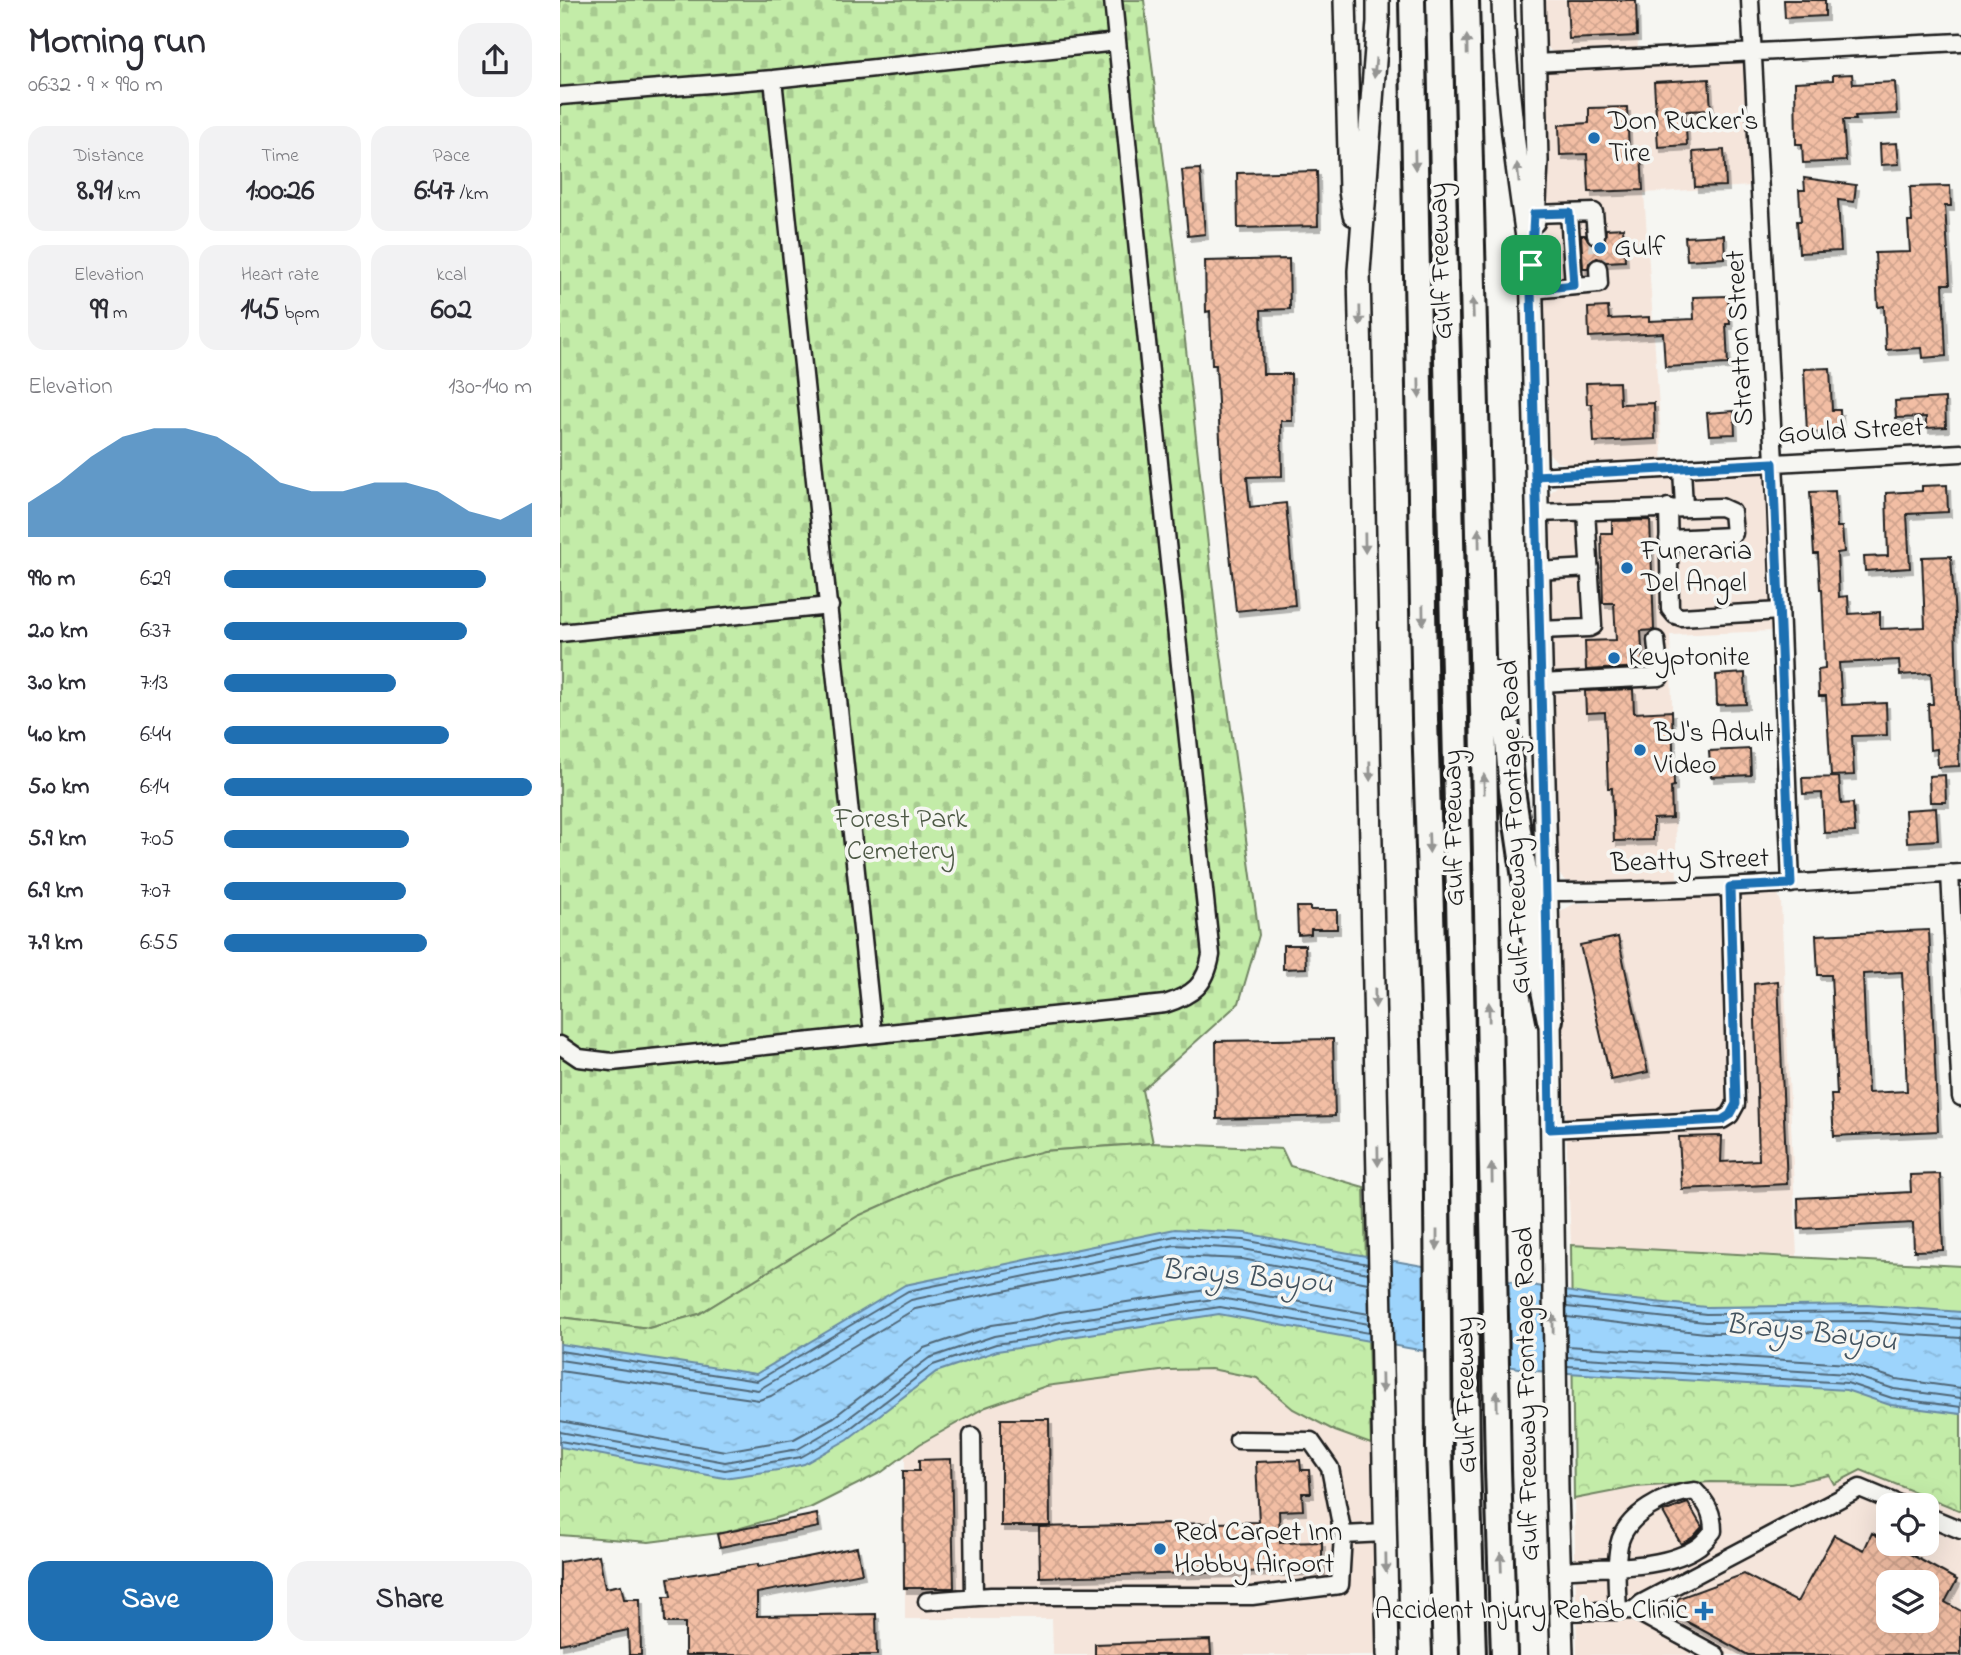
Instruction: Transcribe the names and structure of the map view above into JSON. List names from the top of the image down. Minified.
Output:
{"streets":{"highway":["Gulf Freeway"],"main road":["Gulf Freeway Frontage Road"],"street":["Stratton Street","Gould Street","Beatty Street"]},"crossings":[["Stratton Street","Gould Street"],["Stratton Street","Beatty Street"],["Gould Street","Gulf Freeway Frontage Road"],["Gulf Freeway Frontage Road","Beatty Street"]],"water":["Brays Bayou"],"parks":["Forest Park Cemetery"],"places":{"other":["Don Rucker's Tire","Gulf","Funeraria Del Angel","Keyptonite","BJ's Adult Video","Red Carpet Inn Hobby Airport"],"health":["Accident Injury Rehab Clinic"]},"page":{"heading":["Morning run","06:32 · 9 × 990 m"],"stats":[["Distance","8.91 km"],["Time","1:00:26"],["Pace","6:47 /km"],["Elevation","99 m"],["Heart rate","145 bpm"],["kcal","602"]],"chart":["Elevation","130–140 m"],"list":[{"name":"990 m","note":"6:29"},{"name":"2.0 km","note":"6:37"},{"name":"3.0 km","note":"7:13"},{"name":"4.0 km","note":"6:44"},{"name":"5.0 km","note":"6:14"},{"name":"5.9 km","note":"7:05"},{"name":"6.9 km","note":"7:07"},{"name":"7.9 km","note":"6:55"}],"buttons":["Save","Share"]}}
